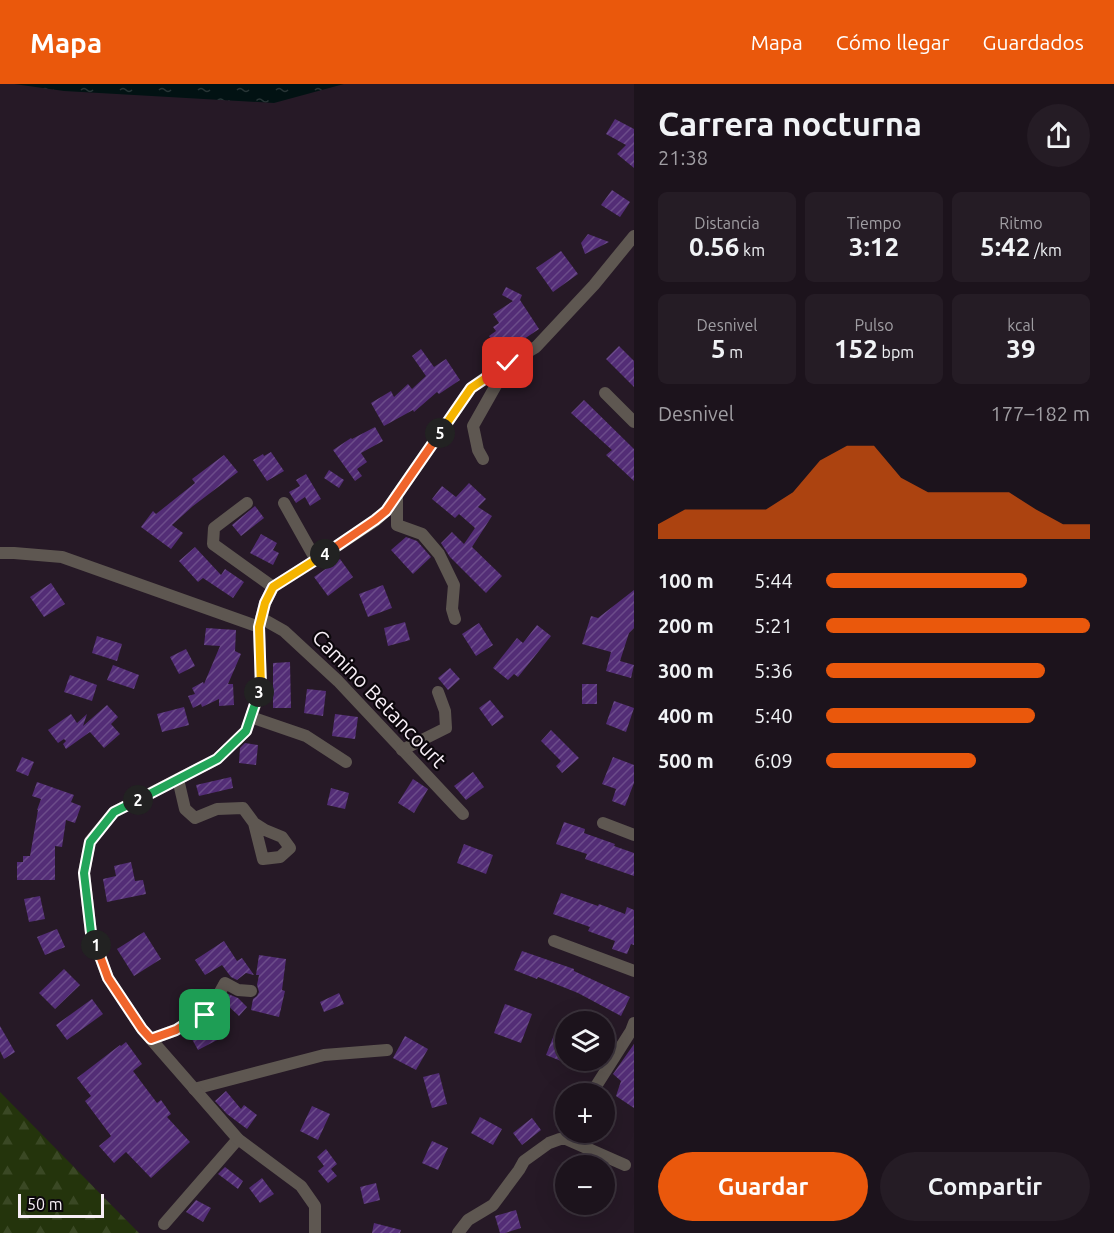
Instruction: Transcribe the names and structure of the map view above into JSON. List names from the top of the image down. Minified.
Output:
{"streets":{"street":["Camino Betancourt"]},"scale_bar":"50 m","page":{"header":"Mapa","nav":["Mapa","Cómo llegar","Guardados"],"heading":["Carrera nocturna","21:38"],"stats":[["Distancia","0.56 km"],["Tiempo","3:12"],["Ritmo","5:42 /km"],["Desnivel","5 m"],["Pulso","152 bpm"],["kcal","39"]],"chart":["Desnivel","177–182 m"],"pins":["5","4","3","2","1"],"list":[{"name":"100 m","note":"5:44"},{"name":"200 m","note":"5:21"},{"name":"300 m","note":"5:36"},{"name":"400 m","note":"5:40"},{"name":"500 m","note":"6:09"}],"map_buttons":["+","−"],"buttons":["Guardar","Compartir"],"scale":"50 m"}}
